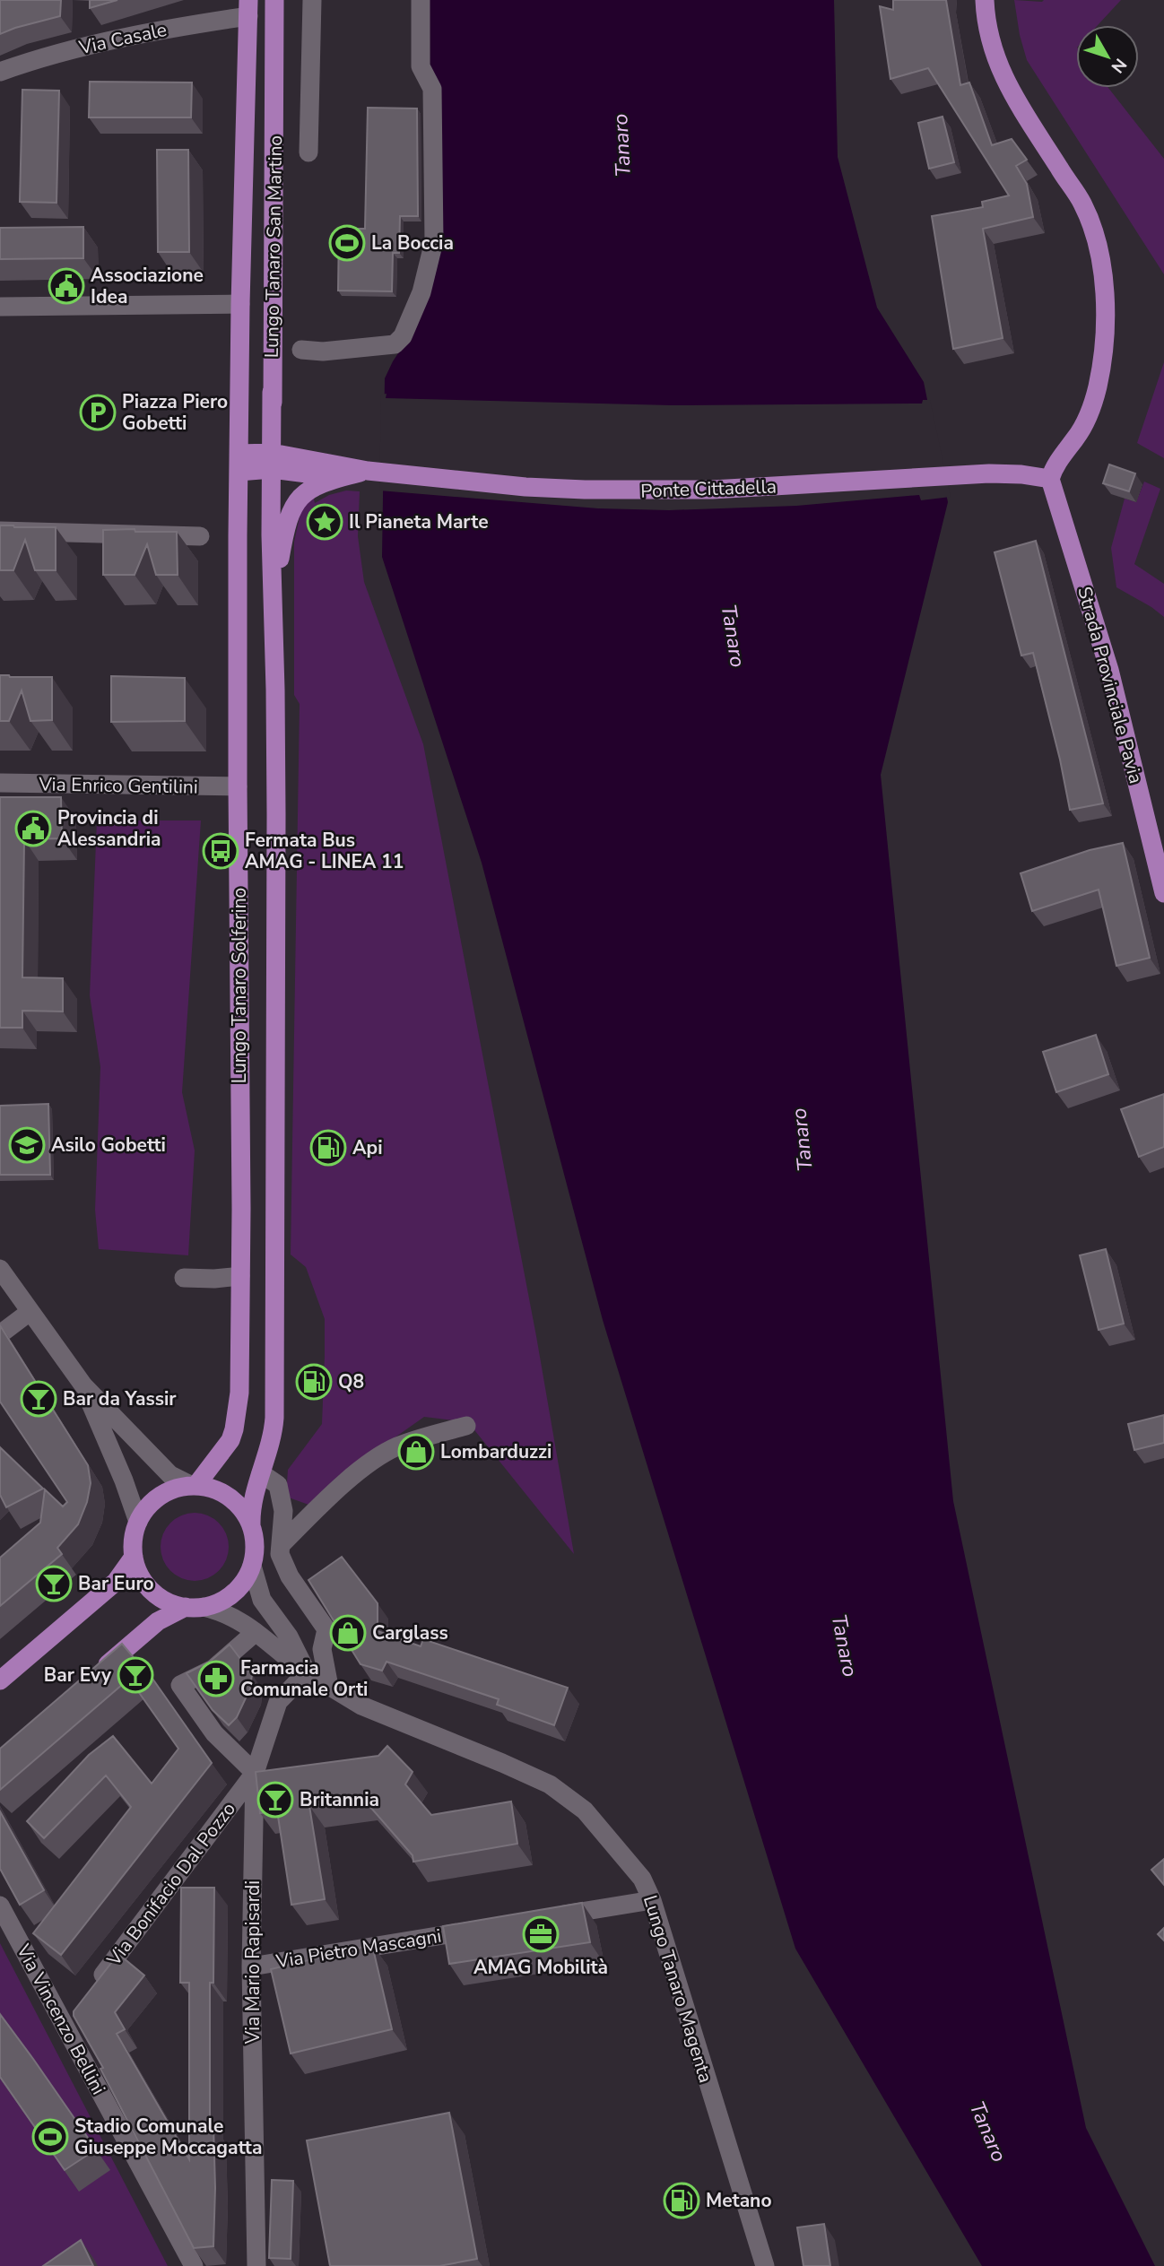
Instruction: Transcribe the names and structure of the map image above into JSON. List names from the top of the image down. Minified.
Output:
{"streets":{"main road":["Lungo Tanaro San Martino","Ponte Cittadella","Strada Provinciale Pavia","Lungo Tanaro Solferino"],"street":["Via Casale","Via Enrico Gentilini","Via Bonifacio Dal Pozzo","Via Pietro Mascagni","Via Mario Rapisardi","Lungo Tanaro Magenta","Via Vincenzo Bellini"]},"crossings":[["Via Casale","Lungo Tanaro San Martino"],["Lungo Tanaro San Martino","Ponte Cittadella"],["Lungo Tanaro San Martino","Lungo Tanaro Solferino"],["Ponte Cittadella","Strada Provinciale Pavia"],["Ponte Cittadella","Lungo Tanaro Solferino"],["Via Enrico Gentilini","Lungo Tanaro Solferino"],["Lungo Tanaro Solferino","Lungo Tanaro Magenta"],["Via Bonifacio Dal Pozzo","Via Mario Rapisardi"],["Via Pietro Mascagni","Via Mario Rapisardi"],["Via Mario Rapisardi","Lungo Tanaro Magenta"]],"water":["Tanaro"],"places":{"sports":["La Boccia","Stadio Comunale Giuseppe Moccagatta"],"public building":["Associazione Idea","Provincia di Alessandria"],"parking":["Piazza Piero Gobetti"],"place":["Il Pianeta Marte"],"bus stop":["Fermata Bus AMAG - LINEA 11"],"school or university":["Asilo Gobetti"],"fuel station":["Api","Q8","Metano"],"bar":["Bar da Yassir","Bar Euro","Bar Evy","Britannia"],"shop":["Lombarduzzi","Carglass"],"pharmacy":["Farmacia Comunale Orti"],"office":["AMAG Mobilità"]},"north":"bottom right"}
